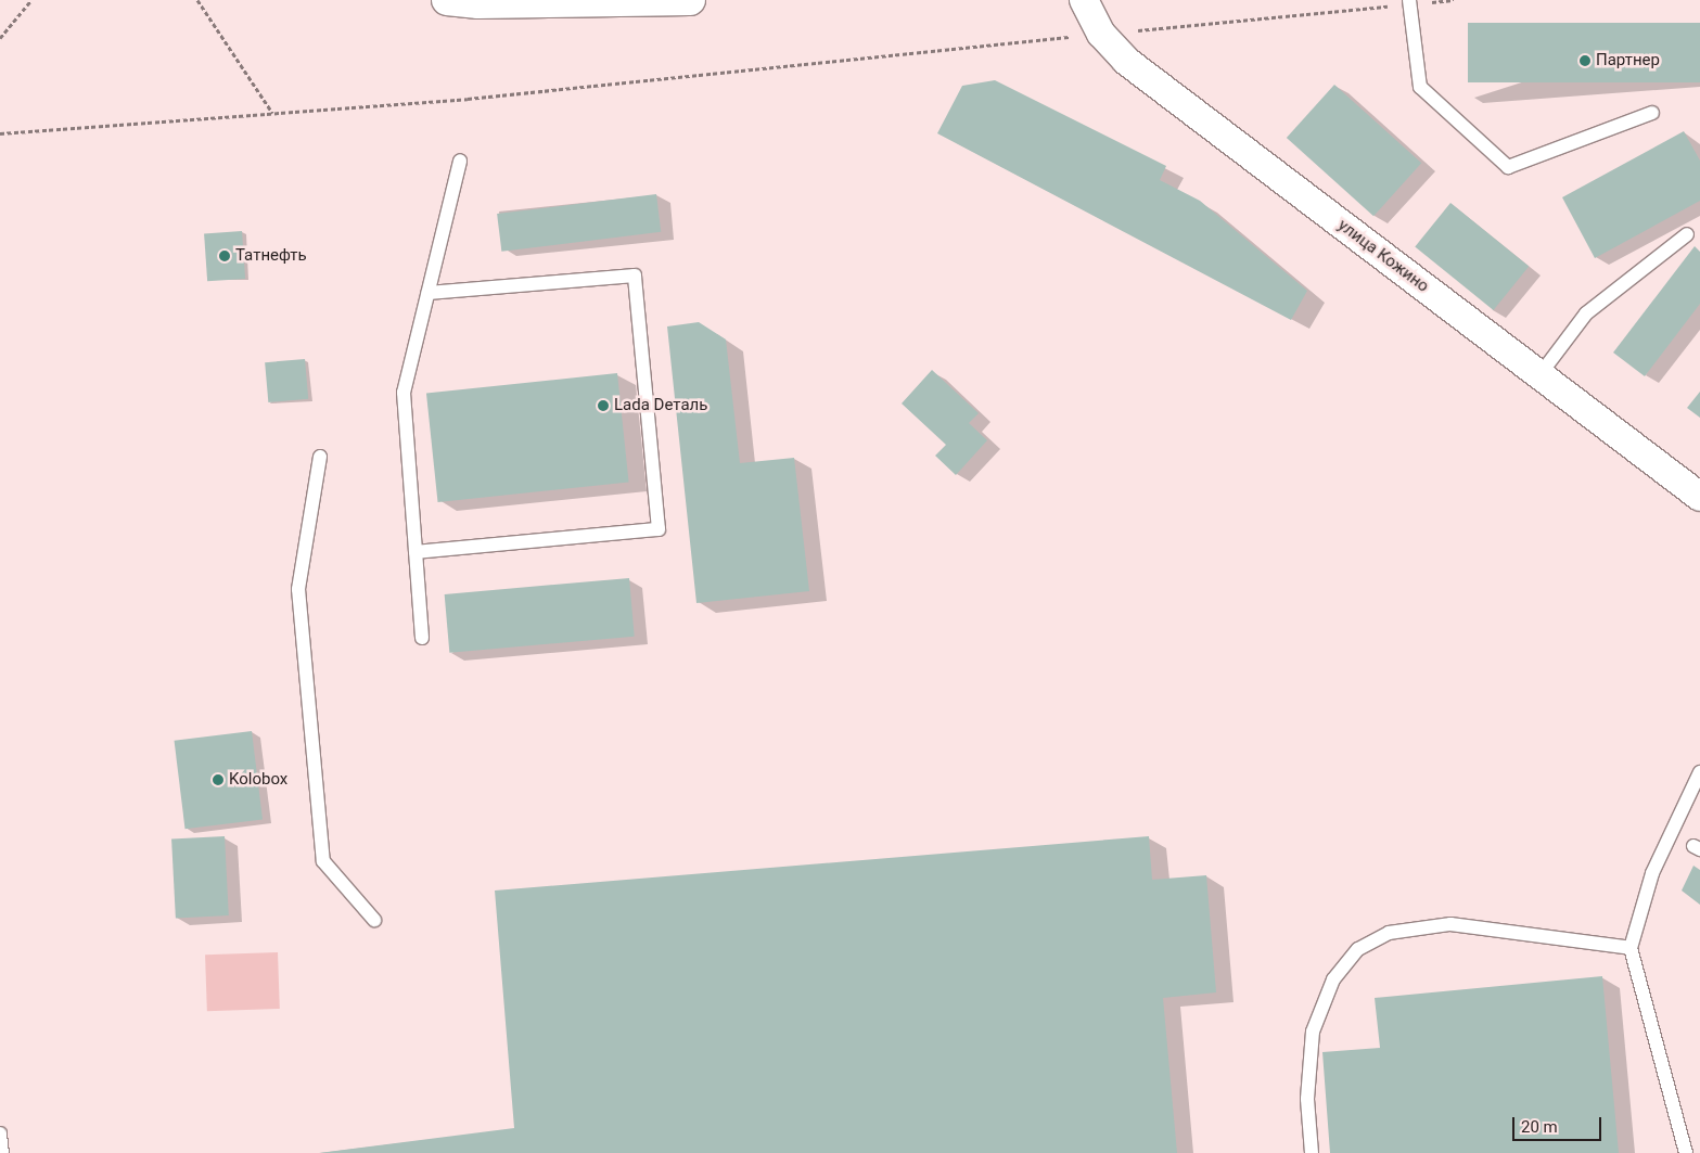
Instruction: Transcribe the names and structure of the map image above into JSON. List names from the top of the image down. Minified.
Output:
{"streets":{"street":["улица Кожино"]},"places":["Партнер","Татнефть","Lada Dеталь","Kolobox"],"scale_bar":"20 m"}
